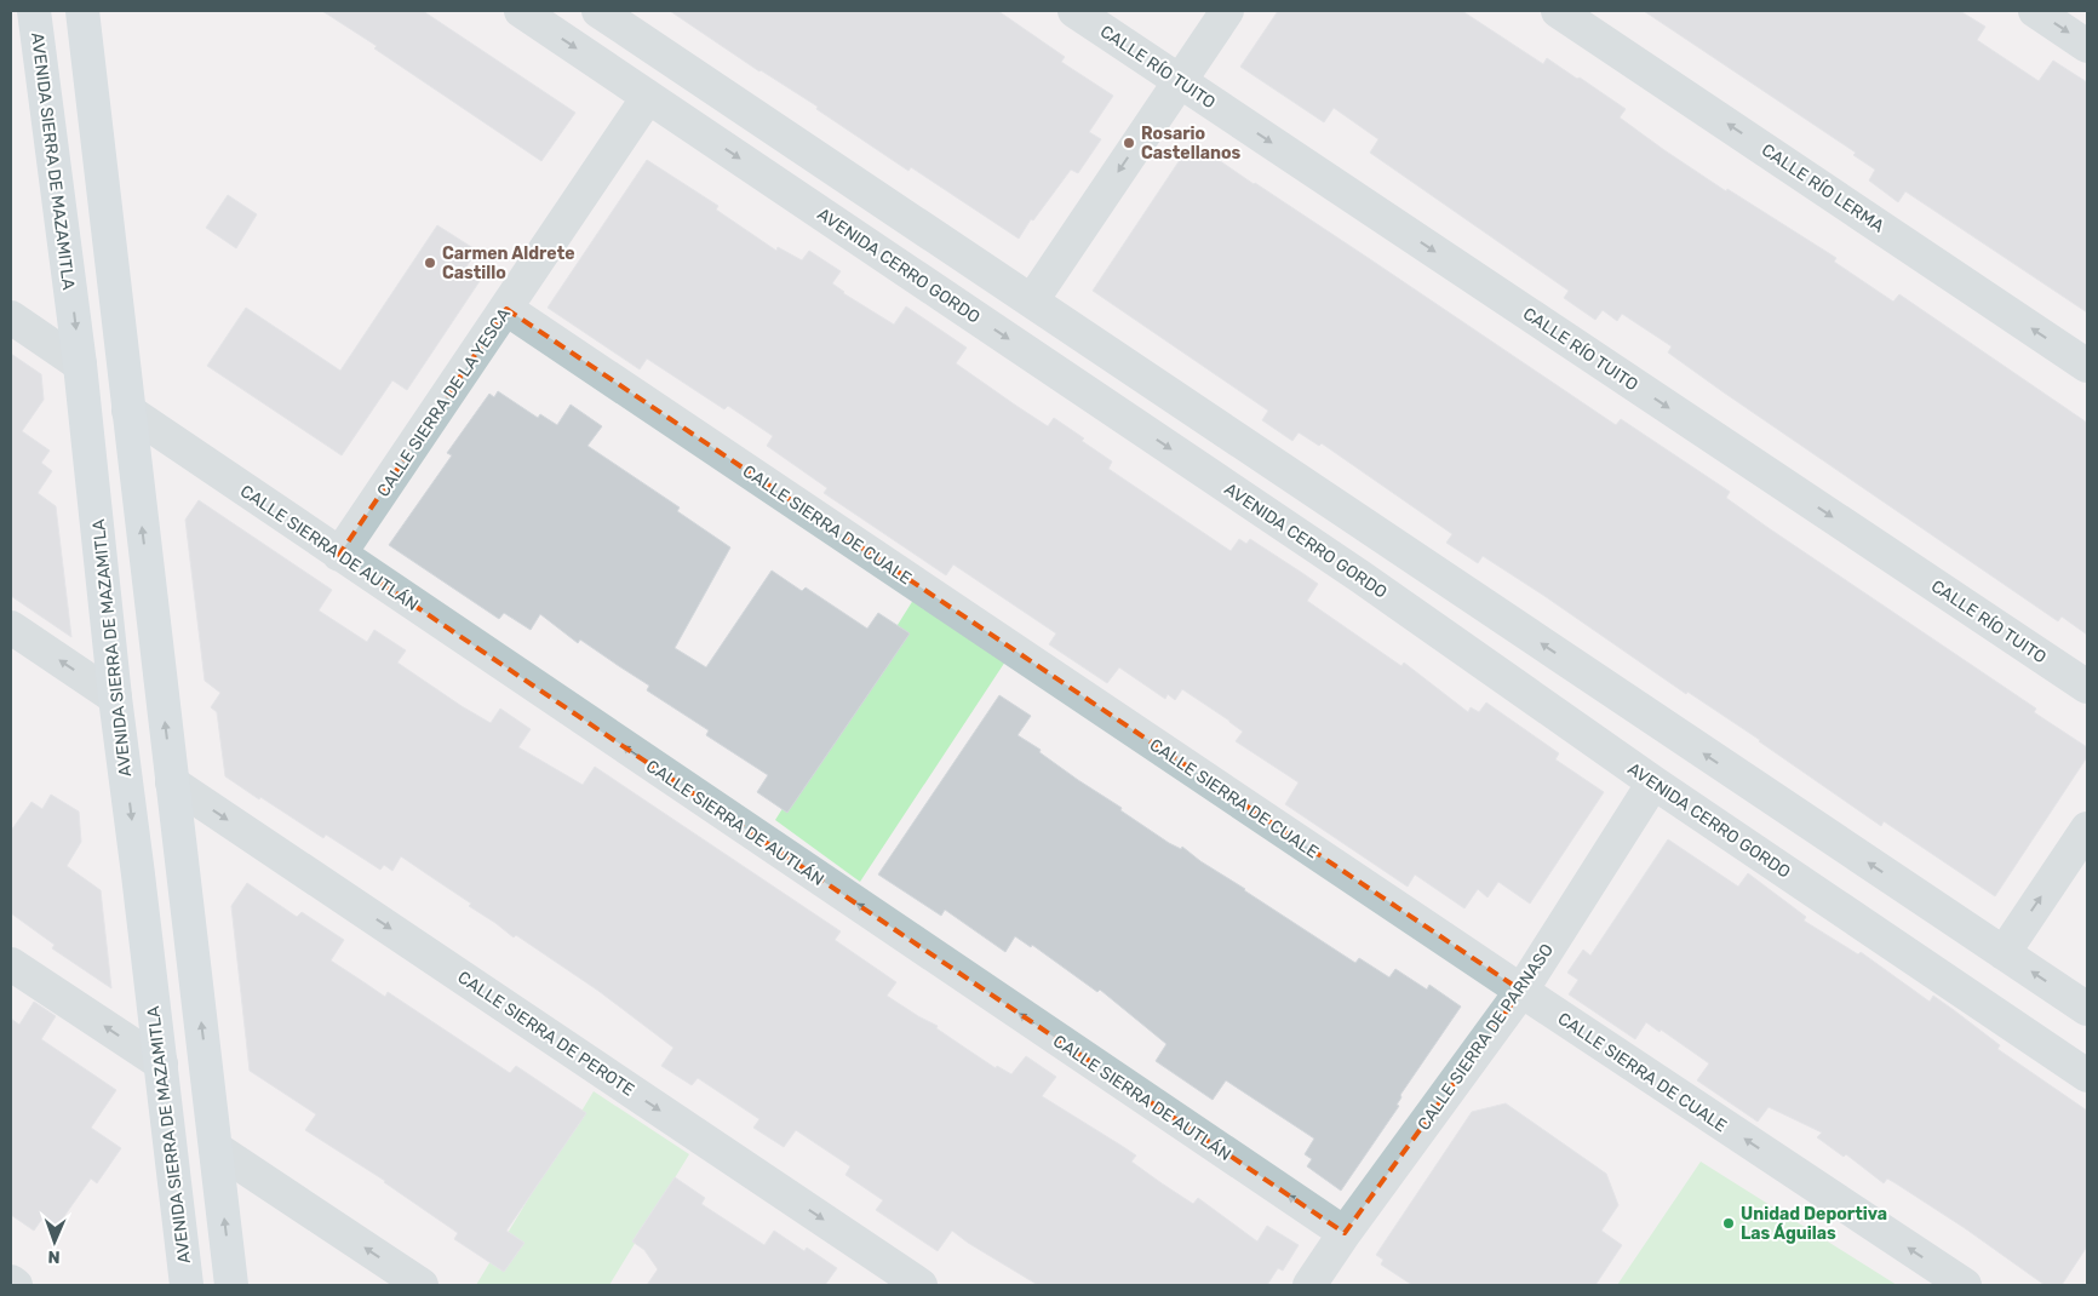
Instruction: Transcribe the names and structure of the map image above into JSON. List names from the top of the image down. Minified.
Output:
{"streets":{"street":["CALLE RÍO TUITO","AVENIDA SIERRA DE MAZAMITLA","CALLE RÍO LERMA","AVENIDA CERRO GORDO","CALLE SIERRA DE LA YESCA","CALLE SIERRA DE CUALE","CALLE SIERRA DE AUTLÁN","CALLE SIERRA DE PEROTE","CALLE SIERRA DE PARNASO"]},"crossings":[["AVENIDA CERRO GORDO","CALLE SIERRA DE LA YESCA"],["AVENIDA CERRO GORDO","CALLE SIERRA DE PARNASO"],["CALLE SIERRA DE LA YESCA","CALLE SIERRA DE CUALE"],["CALLE SIERRA DE LA YESCA","CALLE SIERRA DE AUTLÁN"],["CALLE SIERRA DE CUALE","CALLE SIERRA DE PARNASO"],["CALLE SIERRA DE AUTLÁN","CALLE SIERRA DE PARNASO"]],"one_way":["CALLE RÍO LERMA","CALLE SIERRA DE AUTLÁN"],"places":["Rosario Castellanos","Carmen Aldrete Castillo","Unidad Deportiva Las Águilas"],"north":"bottom"}
